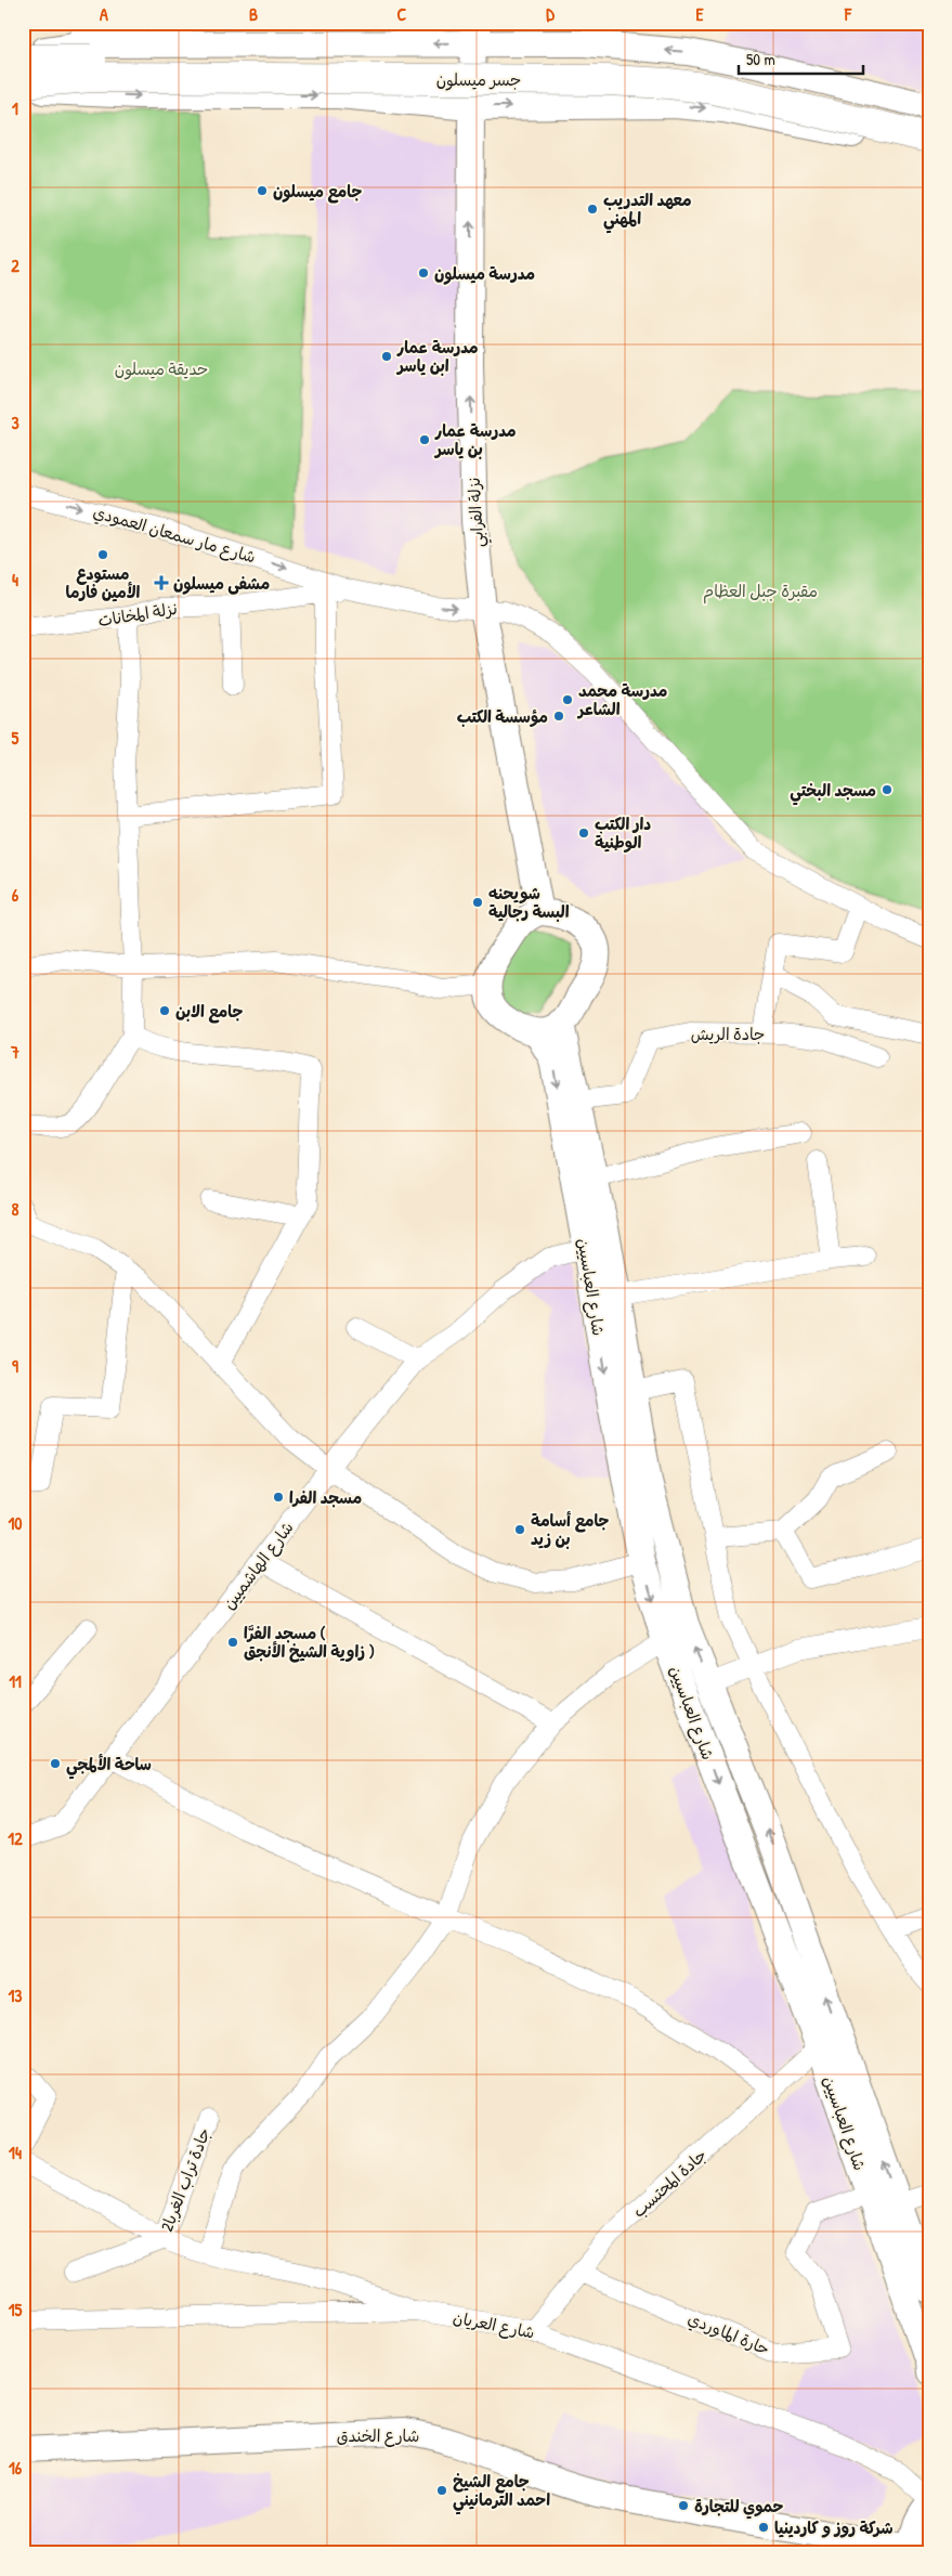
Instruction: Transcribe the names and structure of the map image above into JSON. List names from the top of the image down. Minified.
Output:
{"streets":{"main road":["جسر ميسلون","نزلة الفرابي","شارع العباسيين","شارع الخندق"],"street":["شارع مار سمعان العمودي","نزلة المخانات","جادة الريش","شارع الهاشميين","جادة تراب الغربا2","جادة المحتسب","شارع العريان","حارة الماوردي"]},"crossings":[["نزلة الفرابي","شارع مار سمعان العمودي"],["نزلة الفرابي","شارع العباسيين"],["شارع مار سمعان العمودي","نزلة المخانات"],["جادة الريش","شارع العباسيين"],["شارع العباسيين","شارع الهاشميين"],["شارع العباسيين","جادة المحتسب"],["شارع العباسيين","حارة الماوردي"],["جادة المحتسب","شارع العريان"],["جادة المحتسب","حارة الماوردي"]],"one_way":["نزلة الفرابي","شارع مار سمعان العمودي"],"parks":["حديقة ميسلون","مقبرة جبل العظام"],"places":{"other":["جامع ميسلون","معهد التدريب المهني","مدرسة ميسلون","مدرسة عمار ابن ياسر","مدرسة عمار بن ياسر","مستودع الأمين فارما","مدرسة محمد الشاعر","مؤسسة الكتب","مسجد البختي","دار الكتب الوطنية","شويحنه البسة رجالية","جامع الابن","مسجد الفرا","جامع أسامة بن زيد","مسجد الفرَّا ( زاوية الشيخ الأنجق )","ساحة الألمجي","جامع الشيخ احمد الترمانيني","حموي للتجارة","شركة روز و كاردينيا"],"health":["مشفى ميسلون"]},"scale_bar":"50 m","grid":{"columns":["A","B","C","D","E","F"],"rows":["1","2","3","4","5","6","7","8","9","10","11","12","13","14","15","16"]}}
